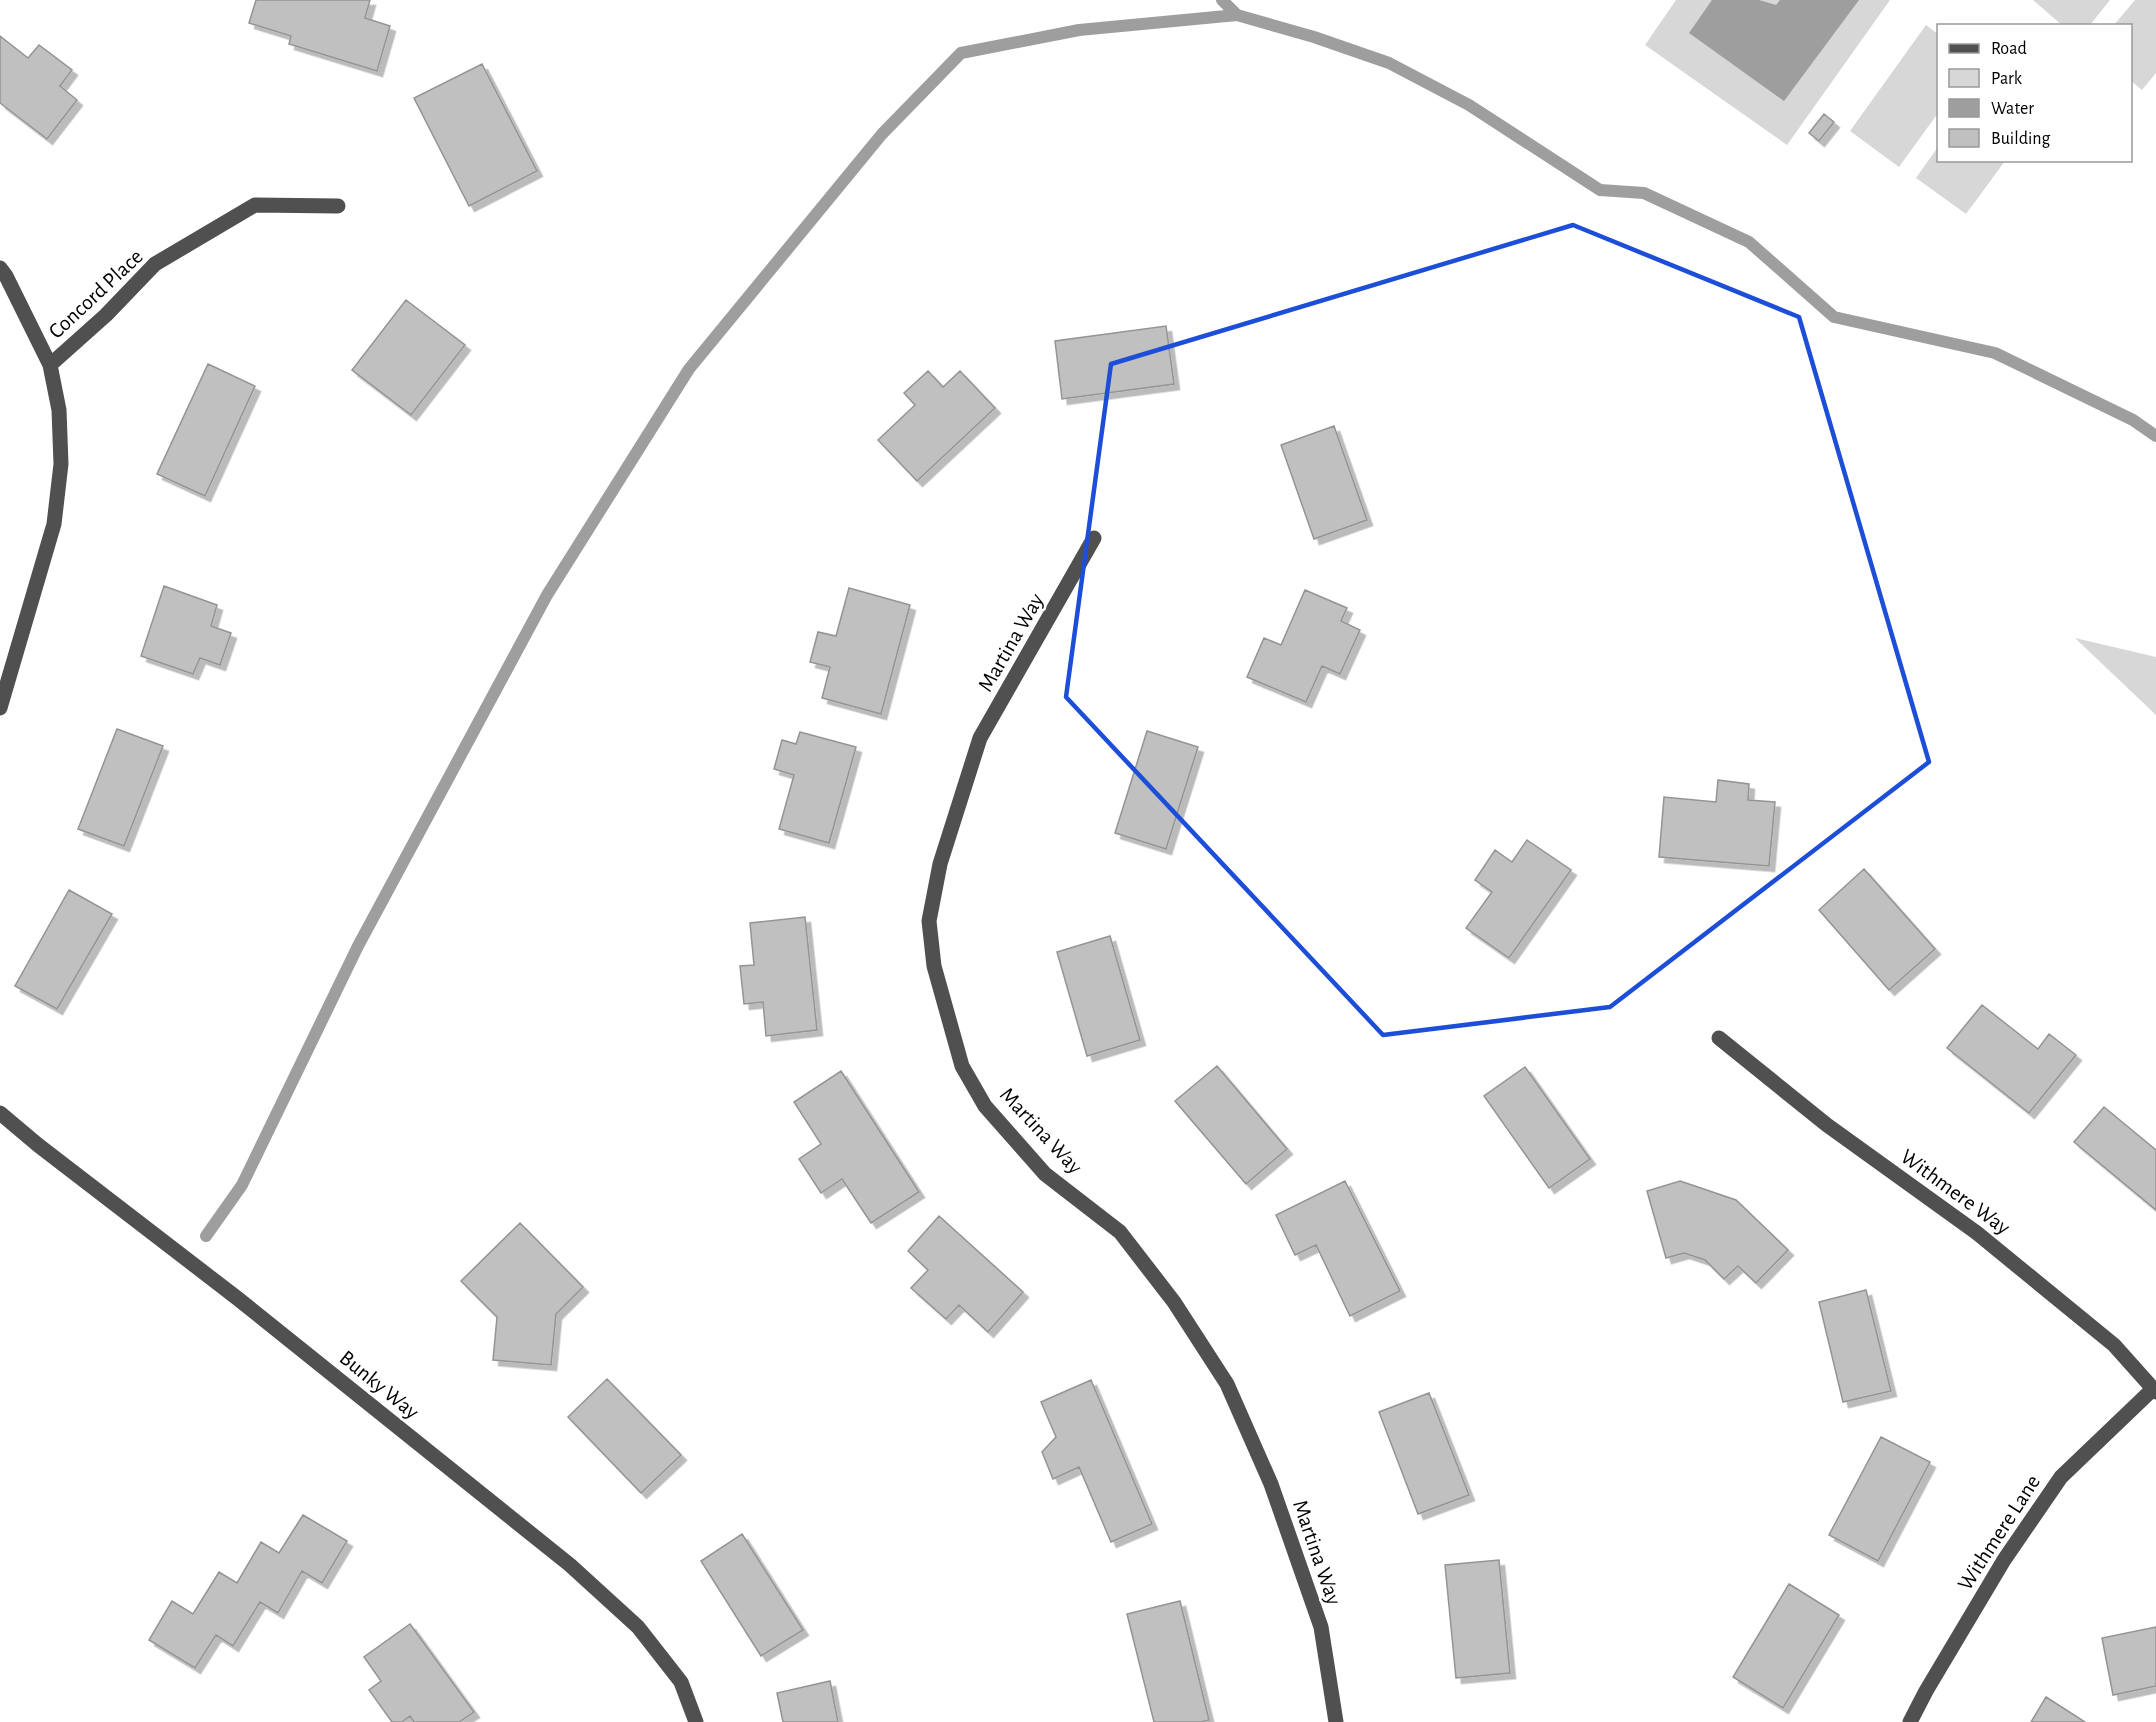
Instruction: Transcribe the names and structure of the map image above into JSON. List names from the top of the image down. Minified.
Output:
{"streets":{"street":["Concord Place","Martina Way","Withmere Way","Bunky Way","Withmere Lane"]},"crossings":[["Withmere Way","Withmere Lane"]],"legend":["Road","Park","Water","Building"]}
